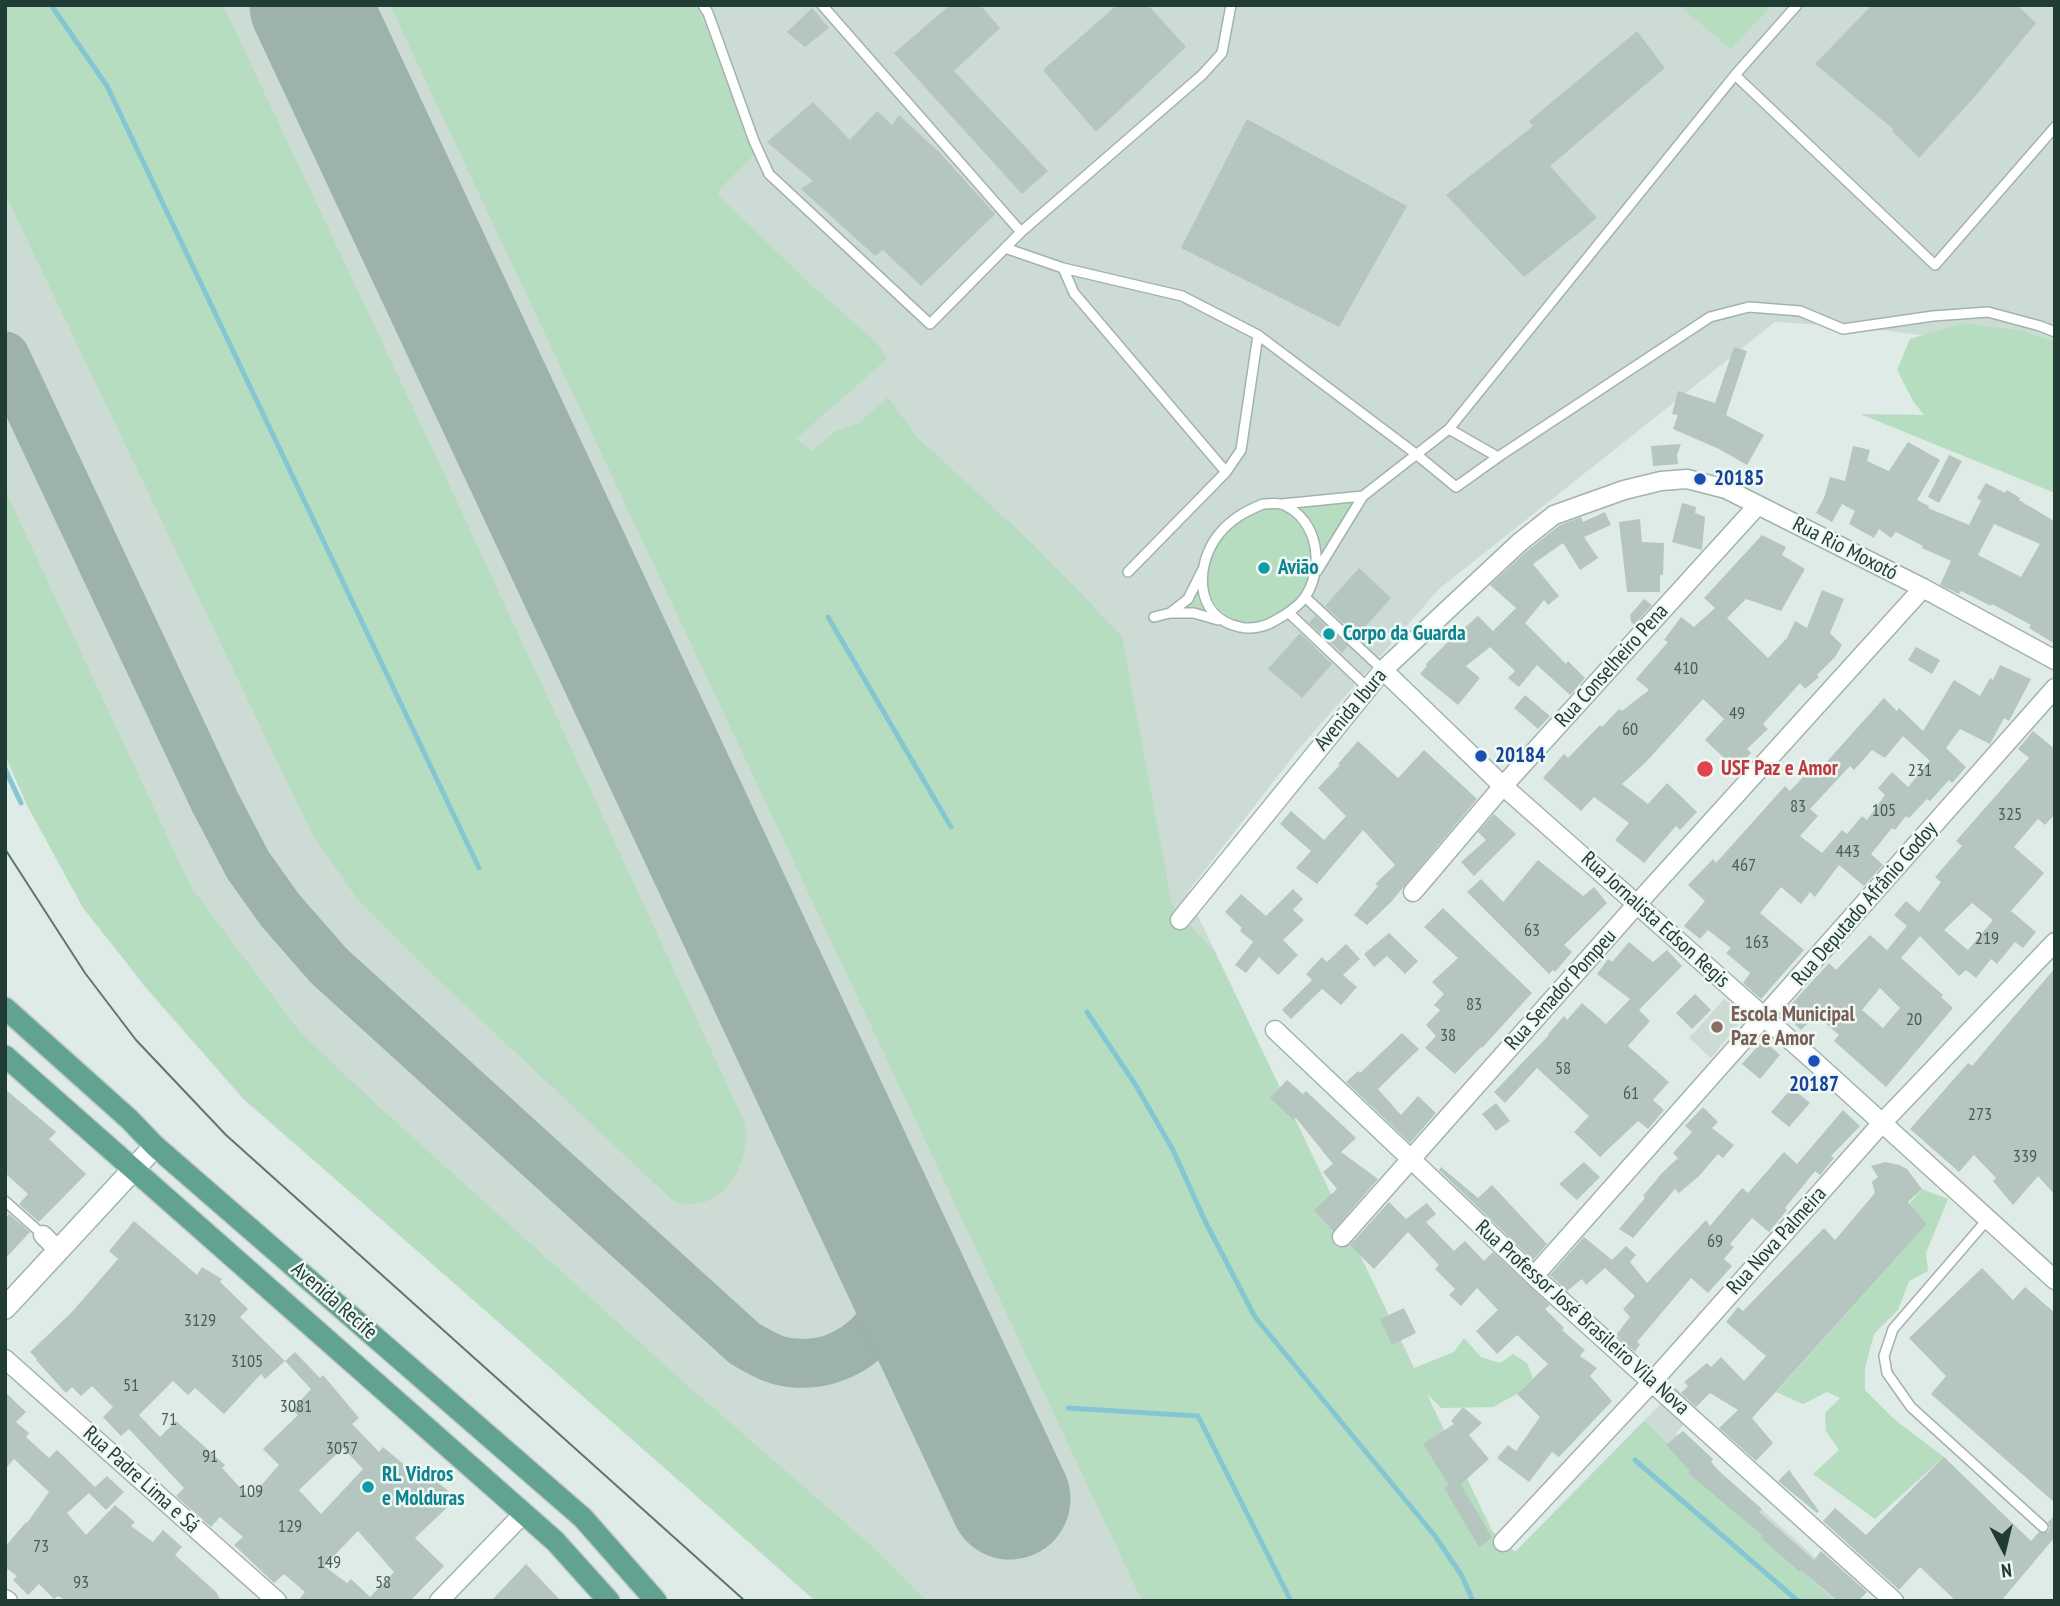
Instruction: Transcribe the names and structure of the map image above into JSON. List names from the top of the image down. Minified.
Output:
{"streets":{"main road":["Avenida Recife"],"street":["Rua Rio Moxotó","Rua Conselheiro Pena","Avenida Ibura","Rua Deputado Afrânio Godoy","Rua Jornalista Edson Regis","Rua Senador Pompeu","Rua Nova Palmeira","Rua Professor José Brasileiro Vila Nova","Rua Padre Lima e Sá"]},"crossings":[["Rua Rio Moxotó","Rua Conselheiro Pena"],["Rua Rio Moxotó","Avenida Ibura"],["Rua Rio Moxotó","Rua Senador Pompeu"],["Rua Conselheiro Pena","Rua Jornalista Edson Regis"],["Avenida Ibura","Rua Jornalista Edson Regis"],["Rua Deputado Afrânio Godoy","Rua Jornalista Edson Regis"],["Rua Deputado Afrânio Godoy","Rua Professor José Brasileiro Vila Nova"],["Rua Jornalista Edson Regis","Rua Senador Pompeu"],["Rua Jornalista Edson Regis","Rua Nova Palmeira"],["Rua Senador Pompeu","Rua Professor José Brasileiro Vila Nova"],["Rua Nova Palmeira","Rua Professor José Brasileiro Vila Nova"]],"places":["20185","Avião","Corpo da Guarda","20184","USF Paz e Amor","Escola Municipal Paz e Amor","20187","RL Vidros e Molduras"],"house_numbers":["410","49","60","231","83","105","325","443","467","63","219","163","83","20","38","58","61","273","339","69","3129","3105","51","3081","71","3057","91","109","129","73","149","93","58"],"north":"bottom"}
